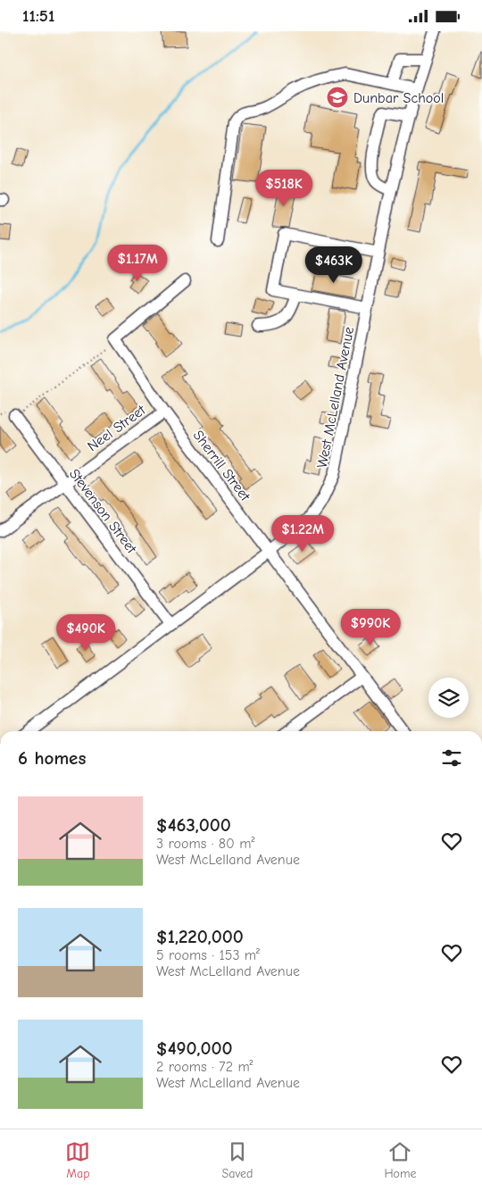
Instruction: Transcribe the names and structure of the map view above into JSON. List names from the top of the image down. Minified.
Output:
{"streets":{"street":["West McLelland Avenue","Neel Street","Sherrill Street","Stevenson Street"]},"crossings":[["West McLelland Avenue","Sherrill Street"],["West McLelland Avenue","Stevenson Street"],["Neel Street","Sherrill Street"],["Neel Street","Stevenson Street"]],"places":{"school or university":["Dunbar School"]},"page":{"status":"11:51","price":["$518K","$1.17M","$463K","$1.22M","$990K","$490K"],"heading":"6 homes","list":[{"name":"$463,000","note":"3 rooms · 80 m² · West McLelland Avenue"},{"name":"$1,220,000","note":"5 rooms · 153 m² · West McLelland Avenue"},{"name":"$490,000","note":"2 rooms · 72 m² · West McLelland Avenue"}],"tabs":["Map","Saved","Home"]}}
